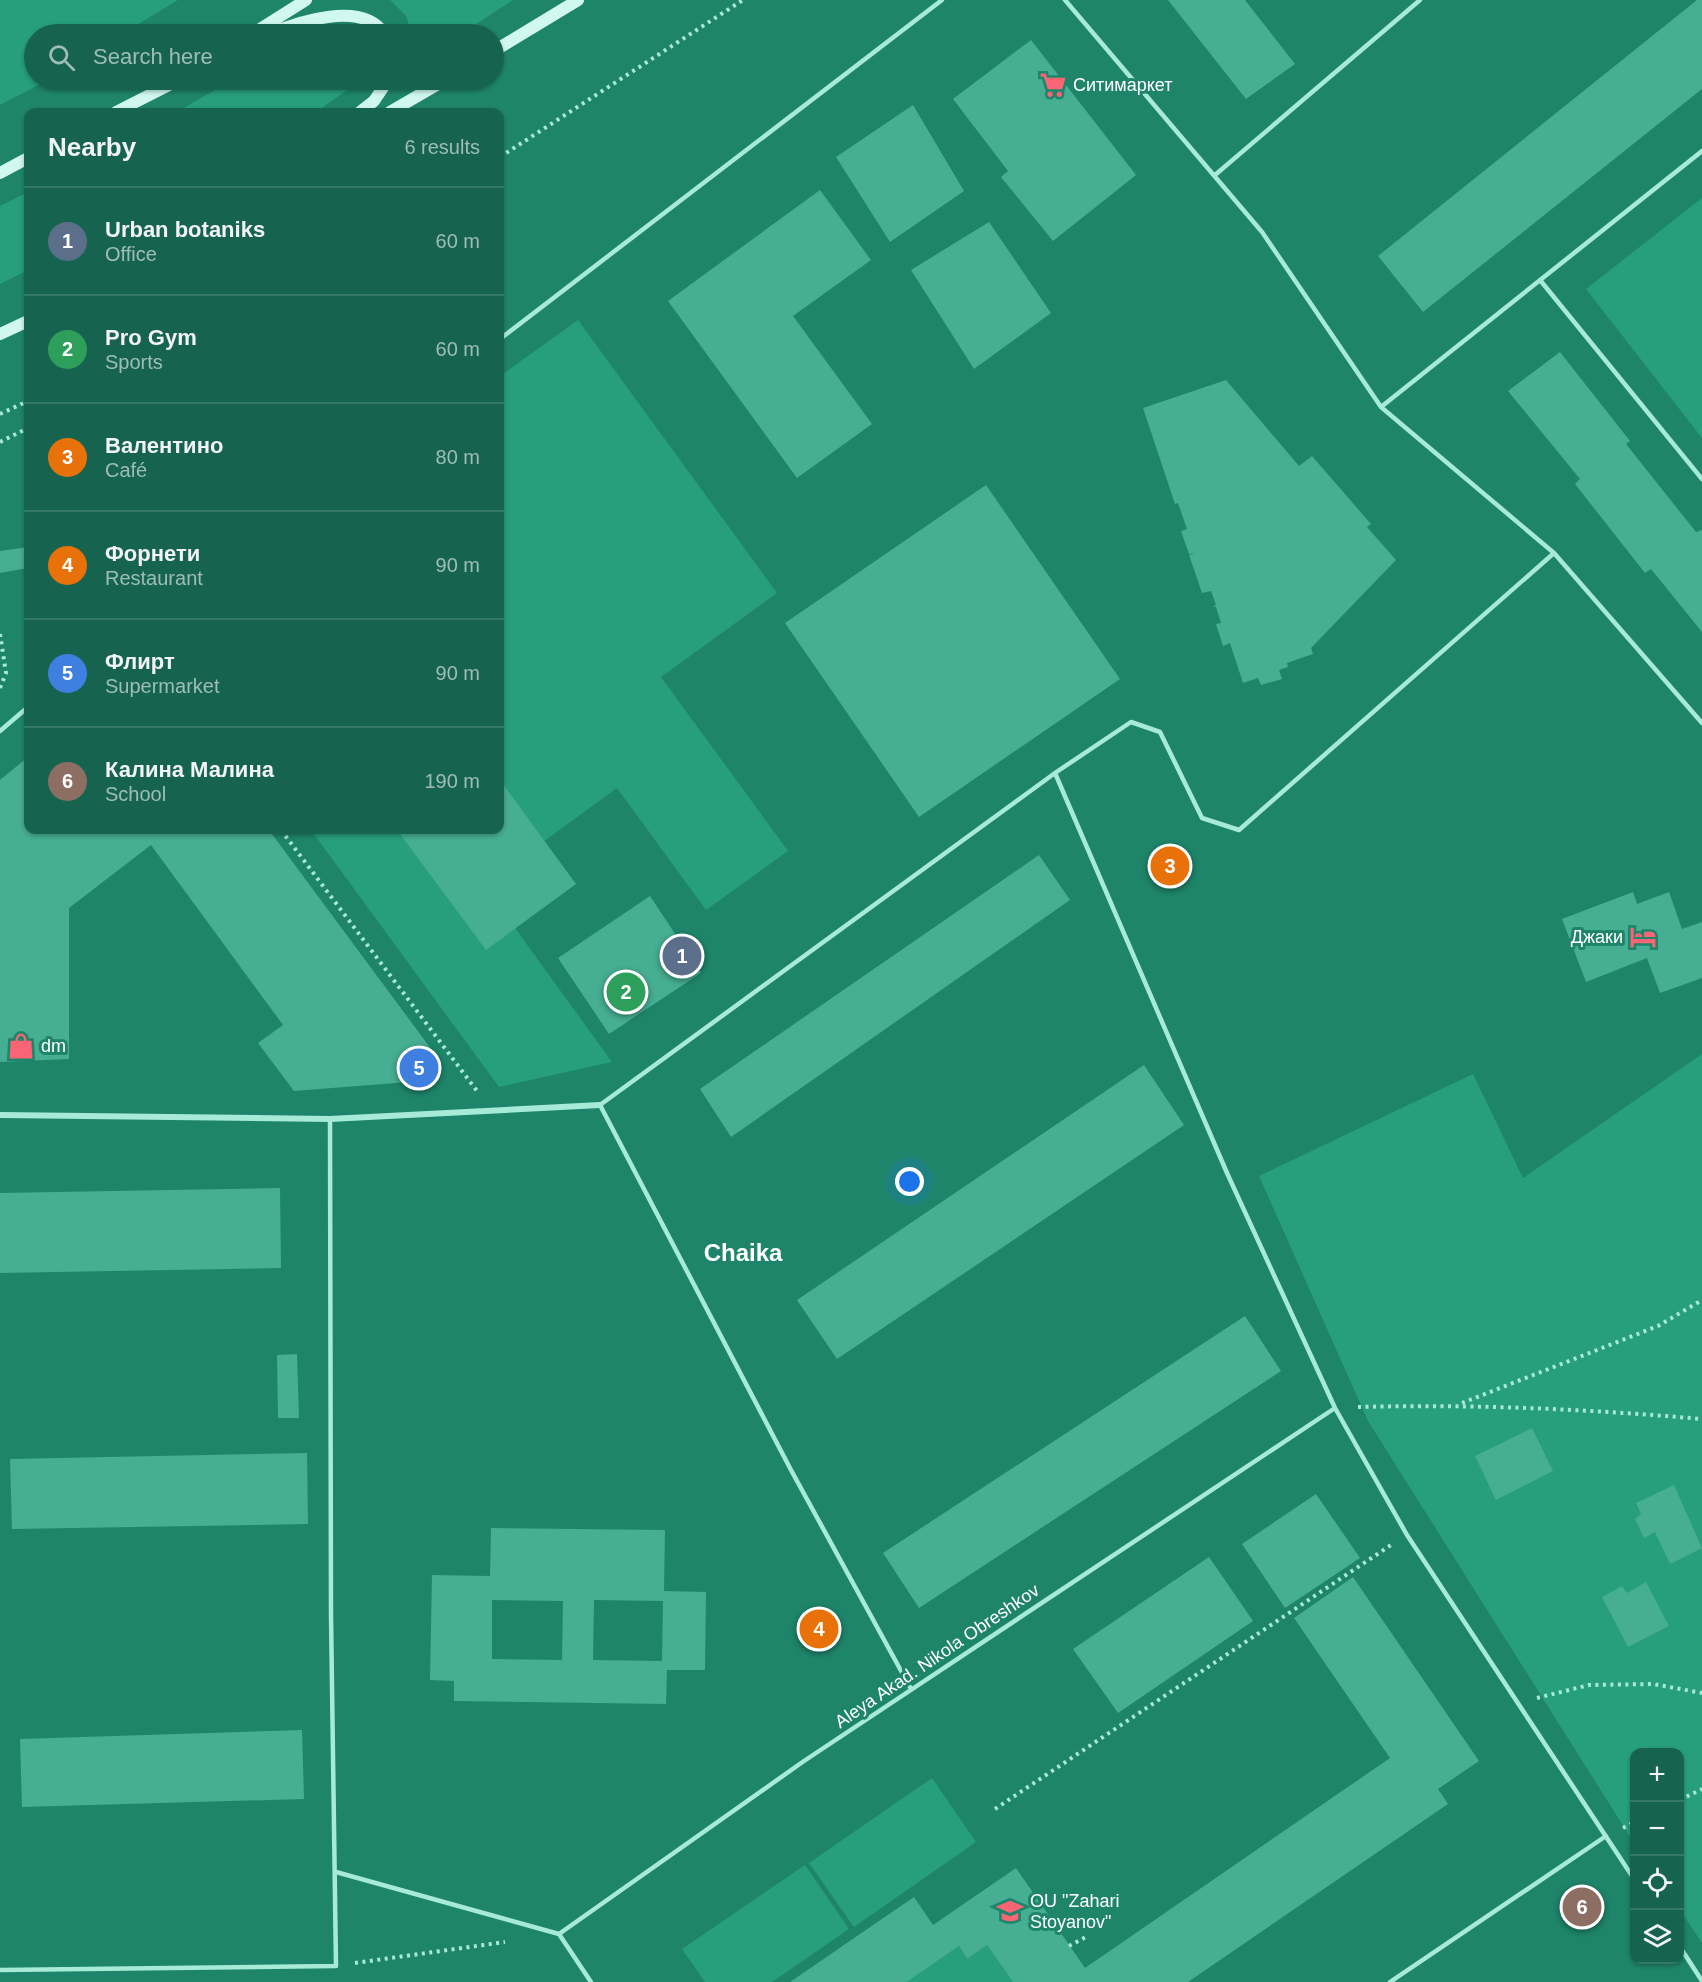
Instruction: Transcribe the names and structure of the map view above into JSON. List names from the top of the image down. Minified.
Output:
{"streets":{"lane":["Aleya Akad. Nikola Obreshkov"]},"districts":["Chaika"],"places":{"supermarket":["Ситимаркет"],"hotel":["Джаки"],"shop":["dm"],"school or university":["OU \"Zahari Stoyanov\""]},"page":{"search":"Search here","heading":["Nearby","6 results"],"list":[{"mark":"1","name":"Urban botaniks","note":"Office","value":"60 m"},{"mark":"2","name":"Pro Gym","note":"Sports","value":"60 m"},{"mark":"3","name":"Валентино","note":"Café","value":"80 m"},{"mark":"4","name":"Форнети","note":"Restaurant","value":"90 m"},{"mark":"5","name":"Флирт","note":"Supermarket","value":"90 m"},{"mark":"6","name":"Калина Малина","note":"School","value":"190 m"}],"pins":["3","1","2","5","4","6"],"map_buttons":["+","−"]}}
